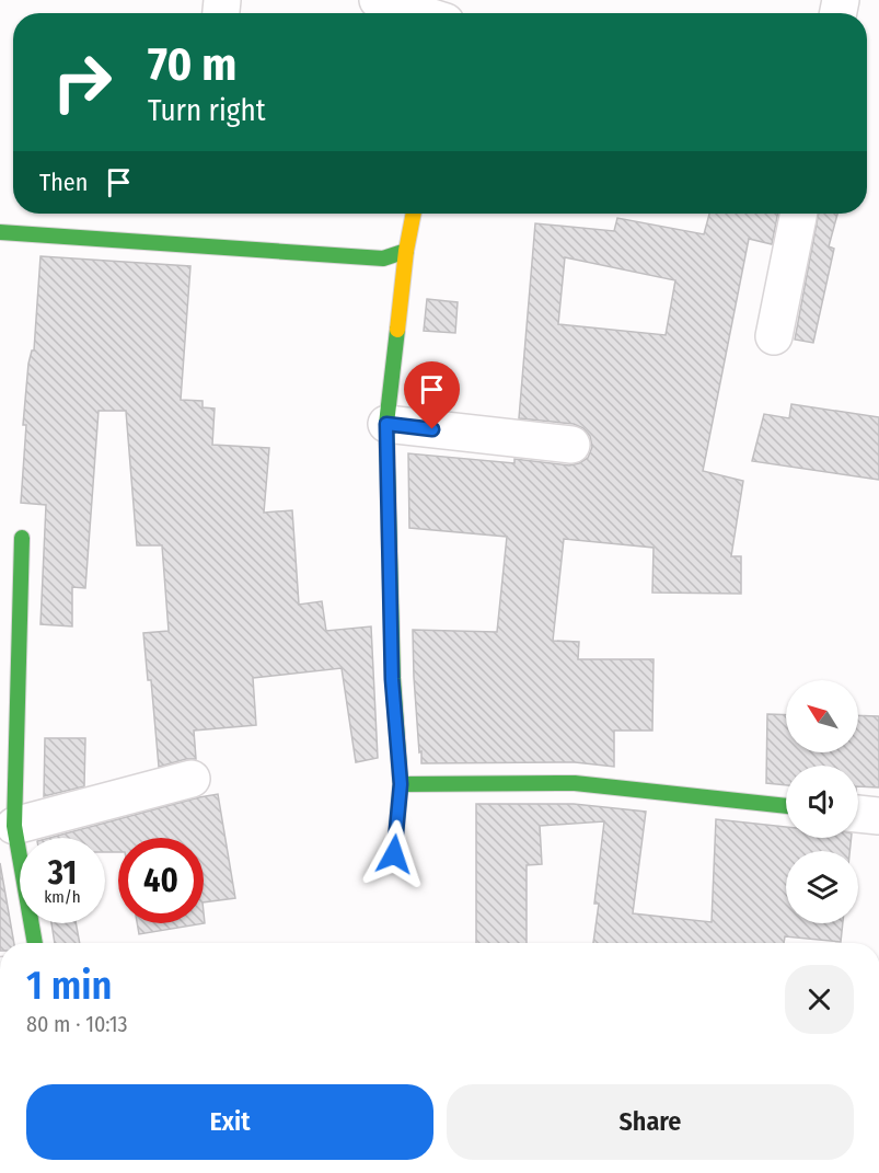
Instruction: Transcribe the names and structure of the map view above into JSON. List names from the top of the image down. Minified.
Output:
{"north":"top left","page":{"turn":["70 m","Turn right"],"then":"Then","speed":"31 km/h","limit":"40","heading":["1 min","80 m · 10:13"],"buttons":["Exit","Share"]}}
